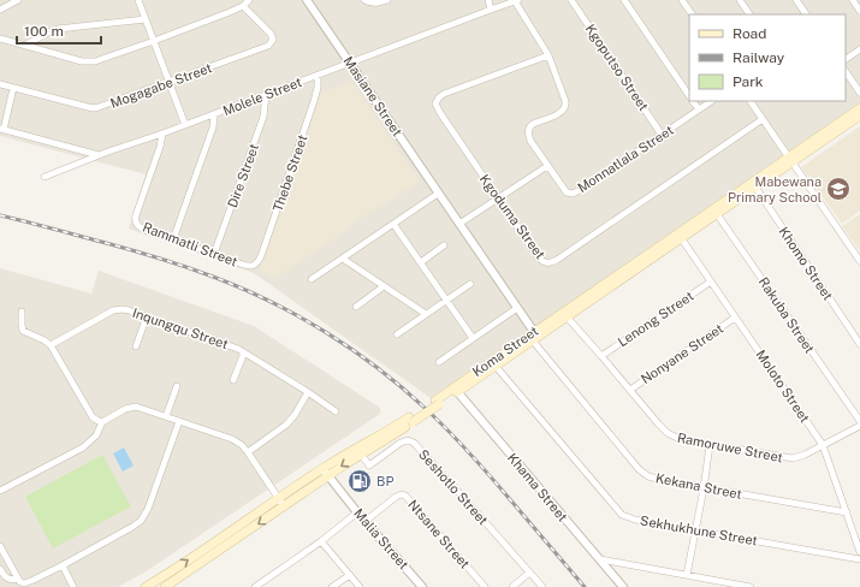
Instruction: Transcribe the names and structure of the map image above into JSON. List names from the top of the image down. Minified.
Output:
{"streets":{"main road":["Koma Street"],"street":["Kgoputso Street","Mogagabe Street","Molele Street","Masiane Street","Monnatlala Street","Thebe Street","Dire Street","Kgoduma Street","Rammatli Street","Khomo Street","Rakuba Street","Lenong Street","Inqungqu Street","Nonyane Street","Moloto Street","Ramoruwe Street","Kekana Street","Seshotlo Street","Khama Street","Sekhukhune Street","Ntsane Street","Malia Street"]},"crossings":[["Kgoputso Street","Monnatlala Street"],["Molele Street","Masiane Street"],["Molele Street","Monnatlala Street"],["Molele Street","Thebe Street"],["Molele Street","Dire Street"],["Molele Street","Rammatli Street"],["Masiane Street","Koma Street"],["Masiane Street","Kekana Street"],["Monnatlala Street","Kgoduma Street"],["Thebe Street","Rammatli Street"],["Dire Street","Rammatli Street"],["Khomo Street","Koma Street"],["Rakuba Street","Koma Street"],["Lenong Street","Moloto Street"],["Lenong Street","Ramoruwe Street"],["Koma Street","Moloto Street"],["Koma Street","Ramoruwe Street"],["Koma Street","Kekana Street"],["Koma Street","Seshotlo Street"],["Koma Street","Khama Street"],["Koma Street","Sekhukhune Street"],["Koma Street","Malia Street"],["Nonyane Street","Moloto Street"],["Nonyane Street","Ramoruwe Street"],["Moloto Street","Ramoruwe Street"],["Moloto Street","Kekana Street"],["Ntsane Street","Malia Street"]],"places":{"school or university":["Mabewana Primary School"],"fuel station":["BP"]},"legend":["Road","Railway","Park"],"scale_bar":"100 m"}
